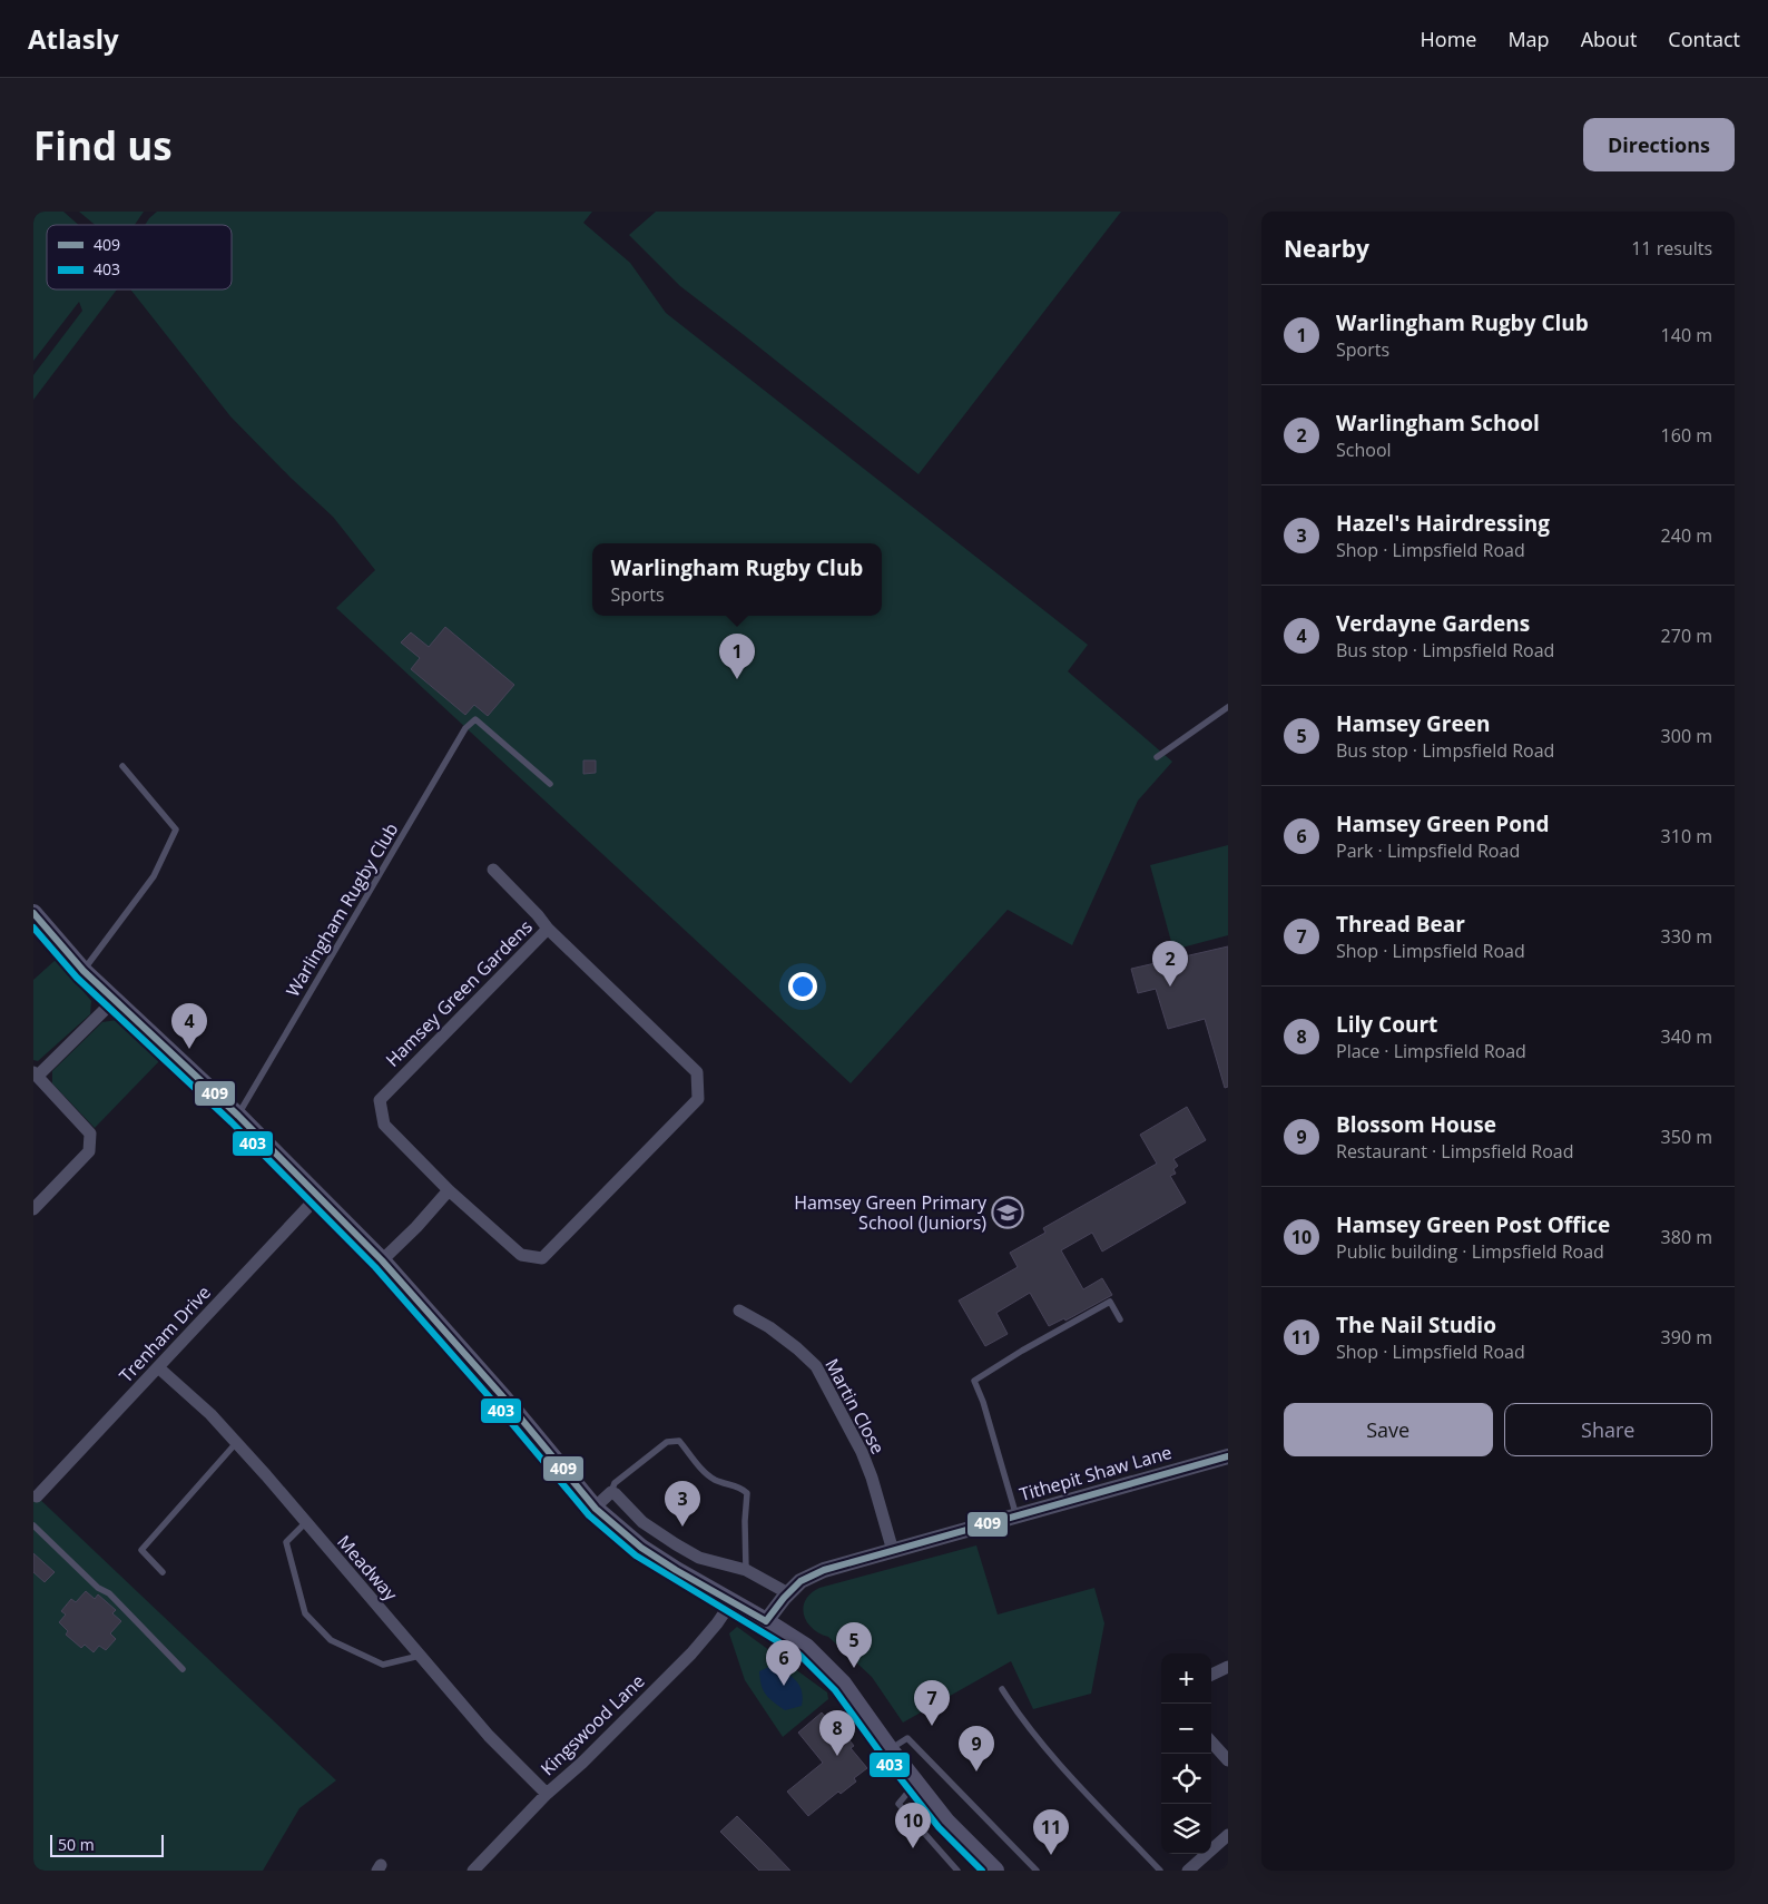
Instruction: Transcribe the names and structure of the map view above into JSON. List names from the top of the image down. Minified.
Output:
{"streets":{"street":["Hamsey Green Gardens","Trenham Drive","Martin Close","Tithepit Shaw Lane","Meadway","Kingswood Lane"],"lane":["Warlingham Rugby Club"]},"crossings":[["Trenham Drive","Meadway"],["Martin Close","Tithepit Shaw Lane"],["Meadway","Kingswood Lane"]],"places":{"school or university":["Hamsey Green Primary School (Juniors)"]},"lines":["transit line 409","transit line 403"],"legend":["409","403"],"scale_bar":"50 m","page":{"header":"Atlasly","nav":["Home","Map","About","Contact"],"buttons":["Directions",["Save","Share"]],"title":"Find us","heading":["Nearby","11 results"],"list":[{"mark":"1","name":"Warlingham Rugby Club","note":"Sports","value":"140 m"},{"mark":"2","name":"Warlingham School","note":"School","value":"160 m"},{"mark":"3","name":"Hazel's Hairdressing","note":"Shop · Limpsfield Road","value":"240 m"},{"mark":"4","name":"Verdayne Gardens","note":"Bus stop · Limpsfield Road","value":"270 m"},{"mark":"5","name":"Hamsey Green","note":"Bus stop · Limpsfield Road","value":"300 m"},{"mark":"6","name":"Hamsey Green Pond","note":"Park · Limpsfield Road","value":"310 m"},{"mark":"7","name":"Thread Bear","note":"Shop · Limpsfield Road","value":"330 m"},{"mark":"8","name":"Lily Court","note":"Place · Limpsfield Road","value":"340 m"},{"mark":"9","name":"Blossom House","note":"Restaurant · Limpsfield Road","value":"350 m"},{"mark":"10","name":"Hamsey Green Post Office","note":"Public building · Limpsfield Road","value":"380 m"},{"mark":"11","name":"The Nail Studio","note":"Shop · Limpsfield Road","value":"390 m"}],"popup":["Warlingham Rugby Club","Sports"],"pins":["1","2","4","3","5","6","7","8","9","10","11"],"map_buttons":["+","−"],"scale":"50 m"}}
